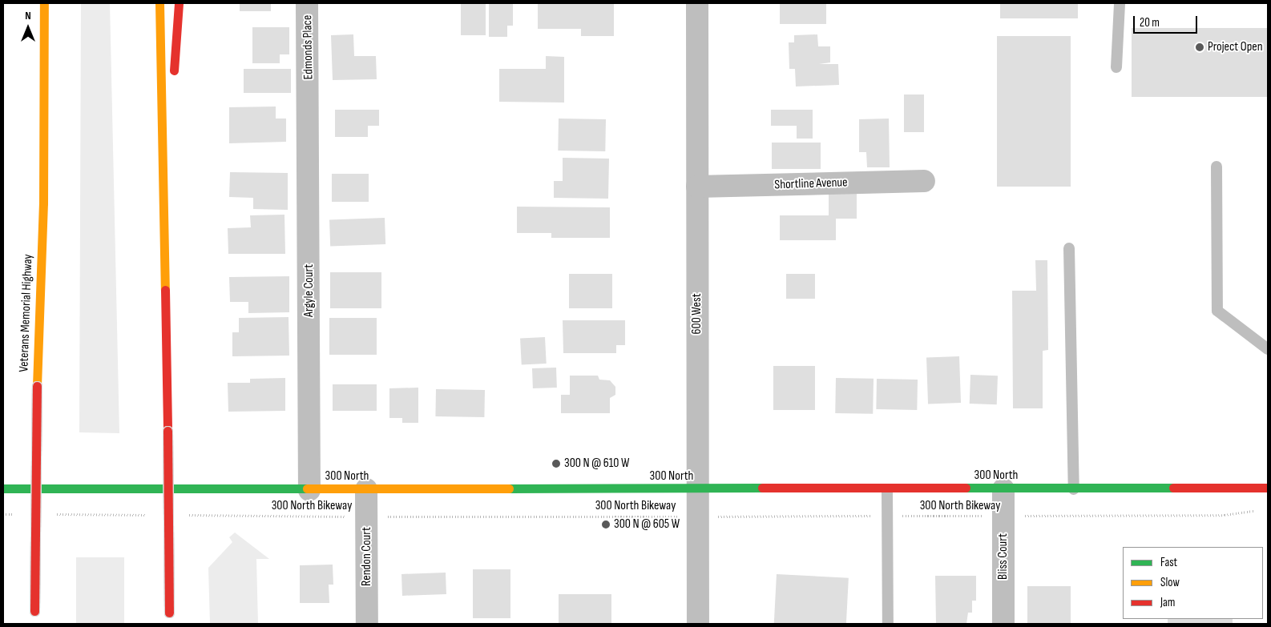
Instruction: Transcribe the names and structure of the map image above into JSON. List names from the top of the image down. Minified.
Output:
{"streets":{"main road":["Veterans Memorial Highway","300 North"],"street":["Edmonds Place","Shortline Avenue","Argyle Court","600 West","Rendon Court","Bliss Court"],"path":["300 North Bikeway"]},"crossings":[["Edmonds Place","Argyle Court"],["Shortline Avenue","600 West"],["Argyle Court","300 North"],["600 West","300 North"],["600 West","300 North Bikeway"],["300 North","Rendon Court"],["300 North","Bliss Court"],["300 North Bikeway","Rendon Court"],["300 North Bikeway","Bliss Court"]],"places":["Project Open","300 N @ 610 W","300 N @ 605 W"],"legend":["Fast","Slow","Jam"],"scale_bar":"20 m","north":"top"}
